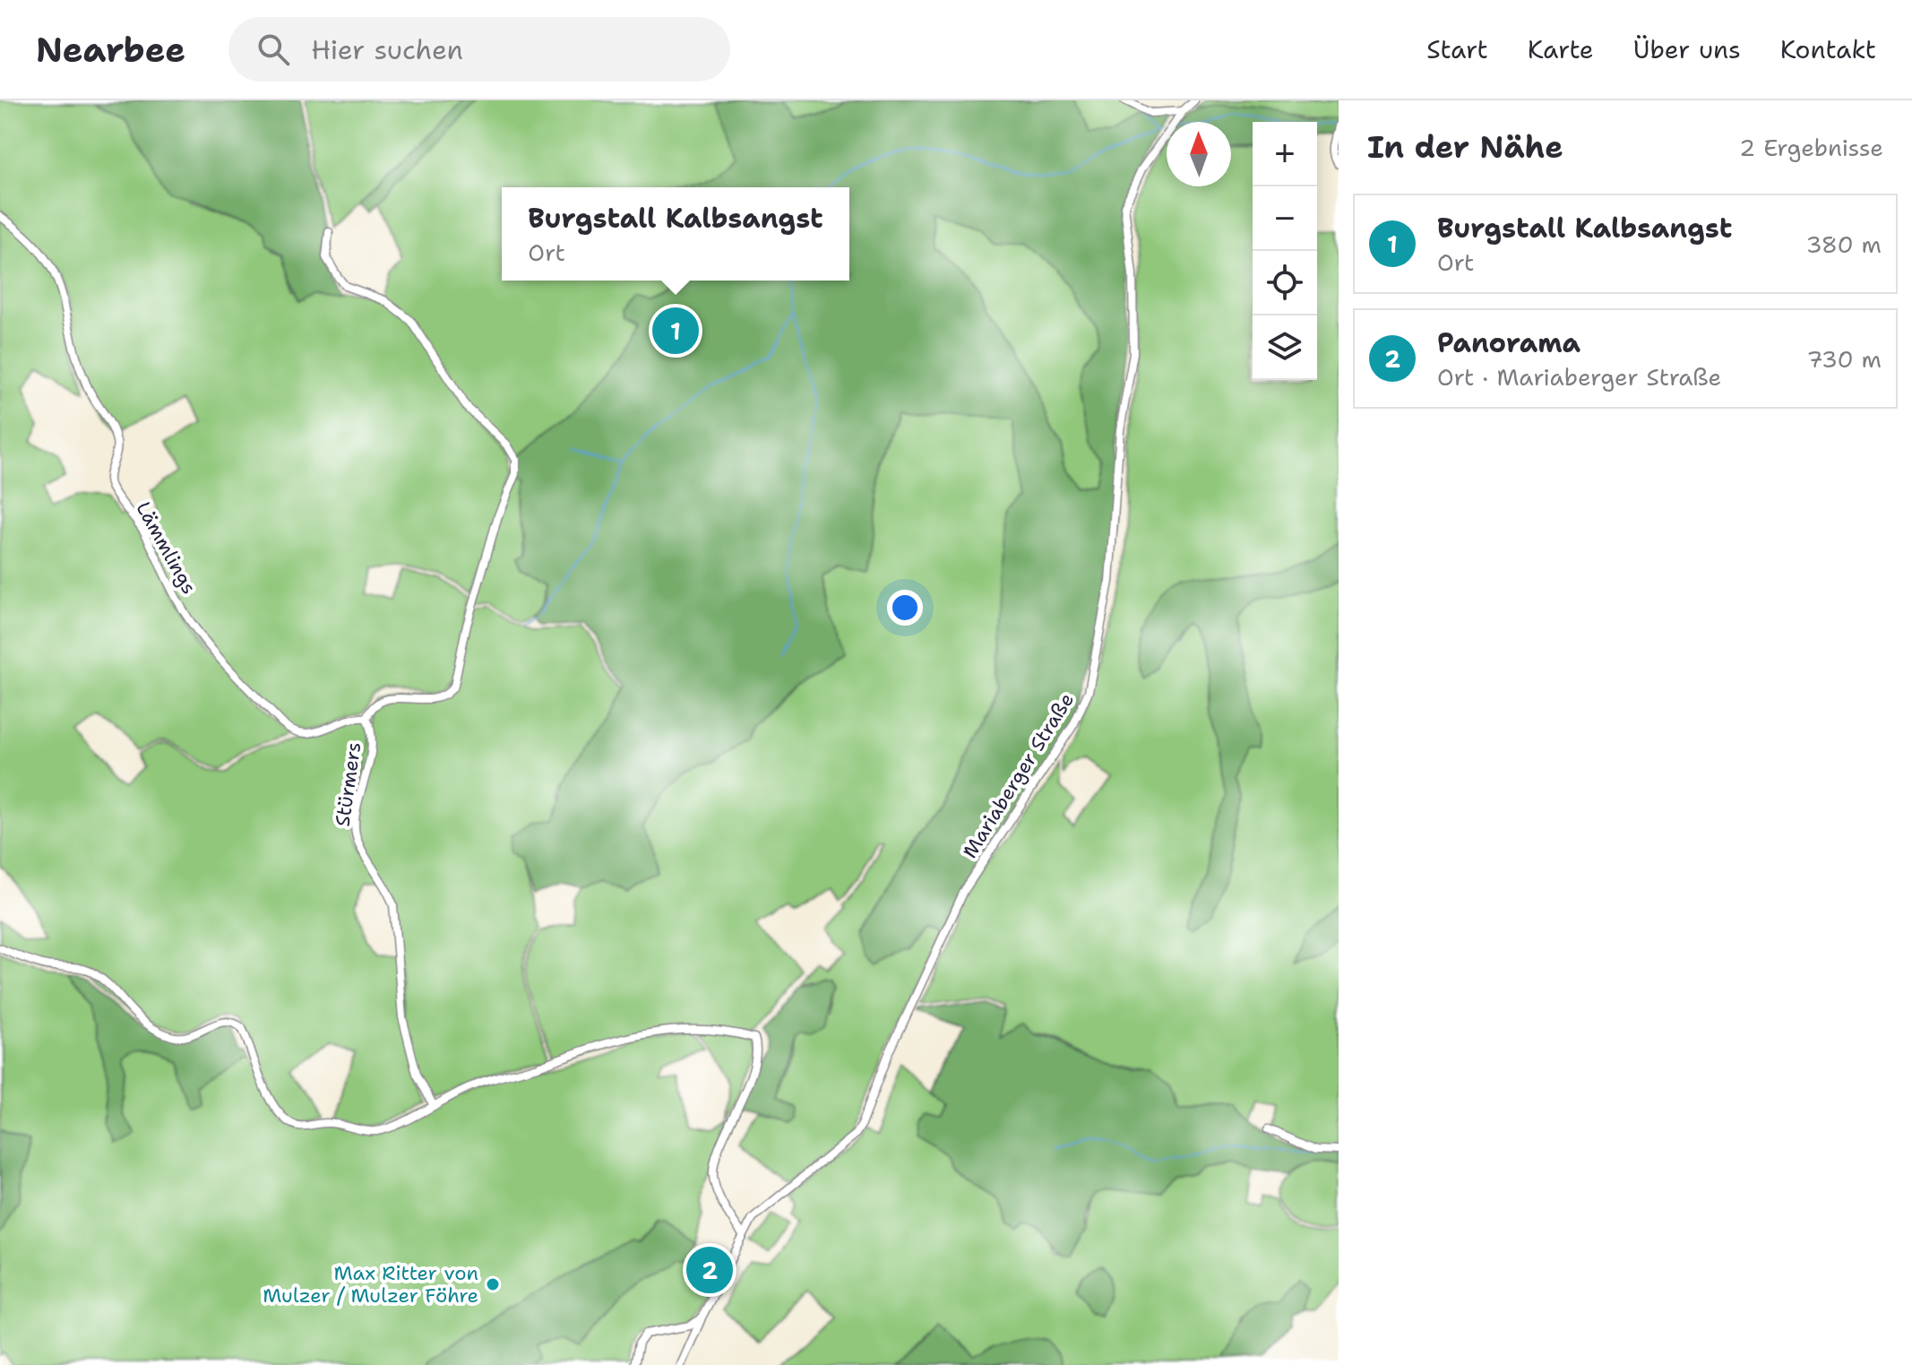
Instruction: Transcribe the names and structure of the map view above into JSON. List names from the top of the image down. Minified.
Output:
{"streets":{"street":["Lämmlings","Mariaberger Straße","Stürmers"]},"crossings":[["Lämmlings","Stürmers"]],"places":["Max Ritter von Mulzer / Mulzer Föhre"],"north":"top","page":{"header":"Nearbee","search":"Hier suchen","nav":["Start","Karte","Über uns","Kontakt"],"heading":["In der Nähe","2 Ergebnisse"],"map_buttons":["+","−"],"popup":["Burgstall Kalbsangst","Ort"],"list":[{"mark":"1","name":"Burgstall Kalbsangst","note":"Ort","value":"380 m"},{"mark":"2","name":"Panorama","note":"Ort · Mariaberger Straße","value":"730 m"}],"pins":["1","2"]}}
